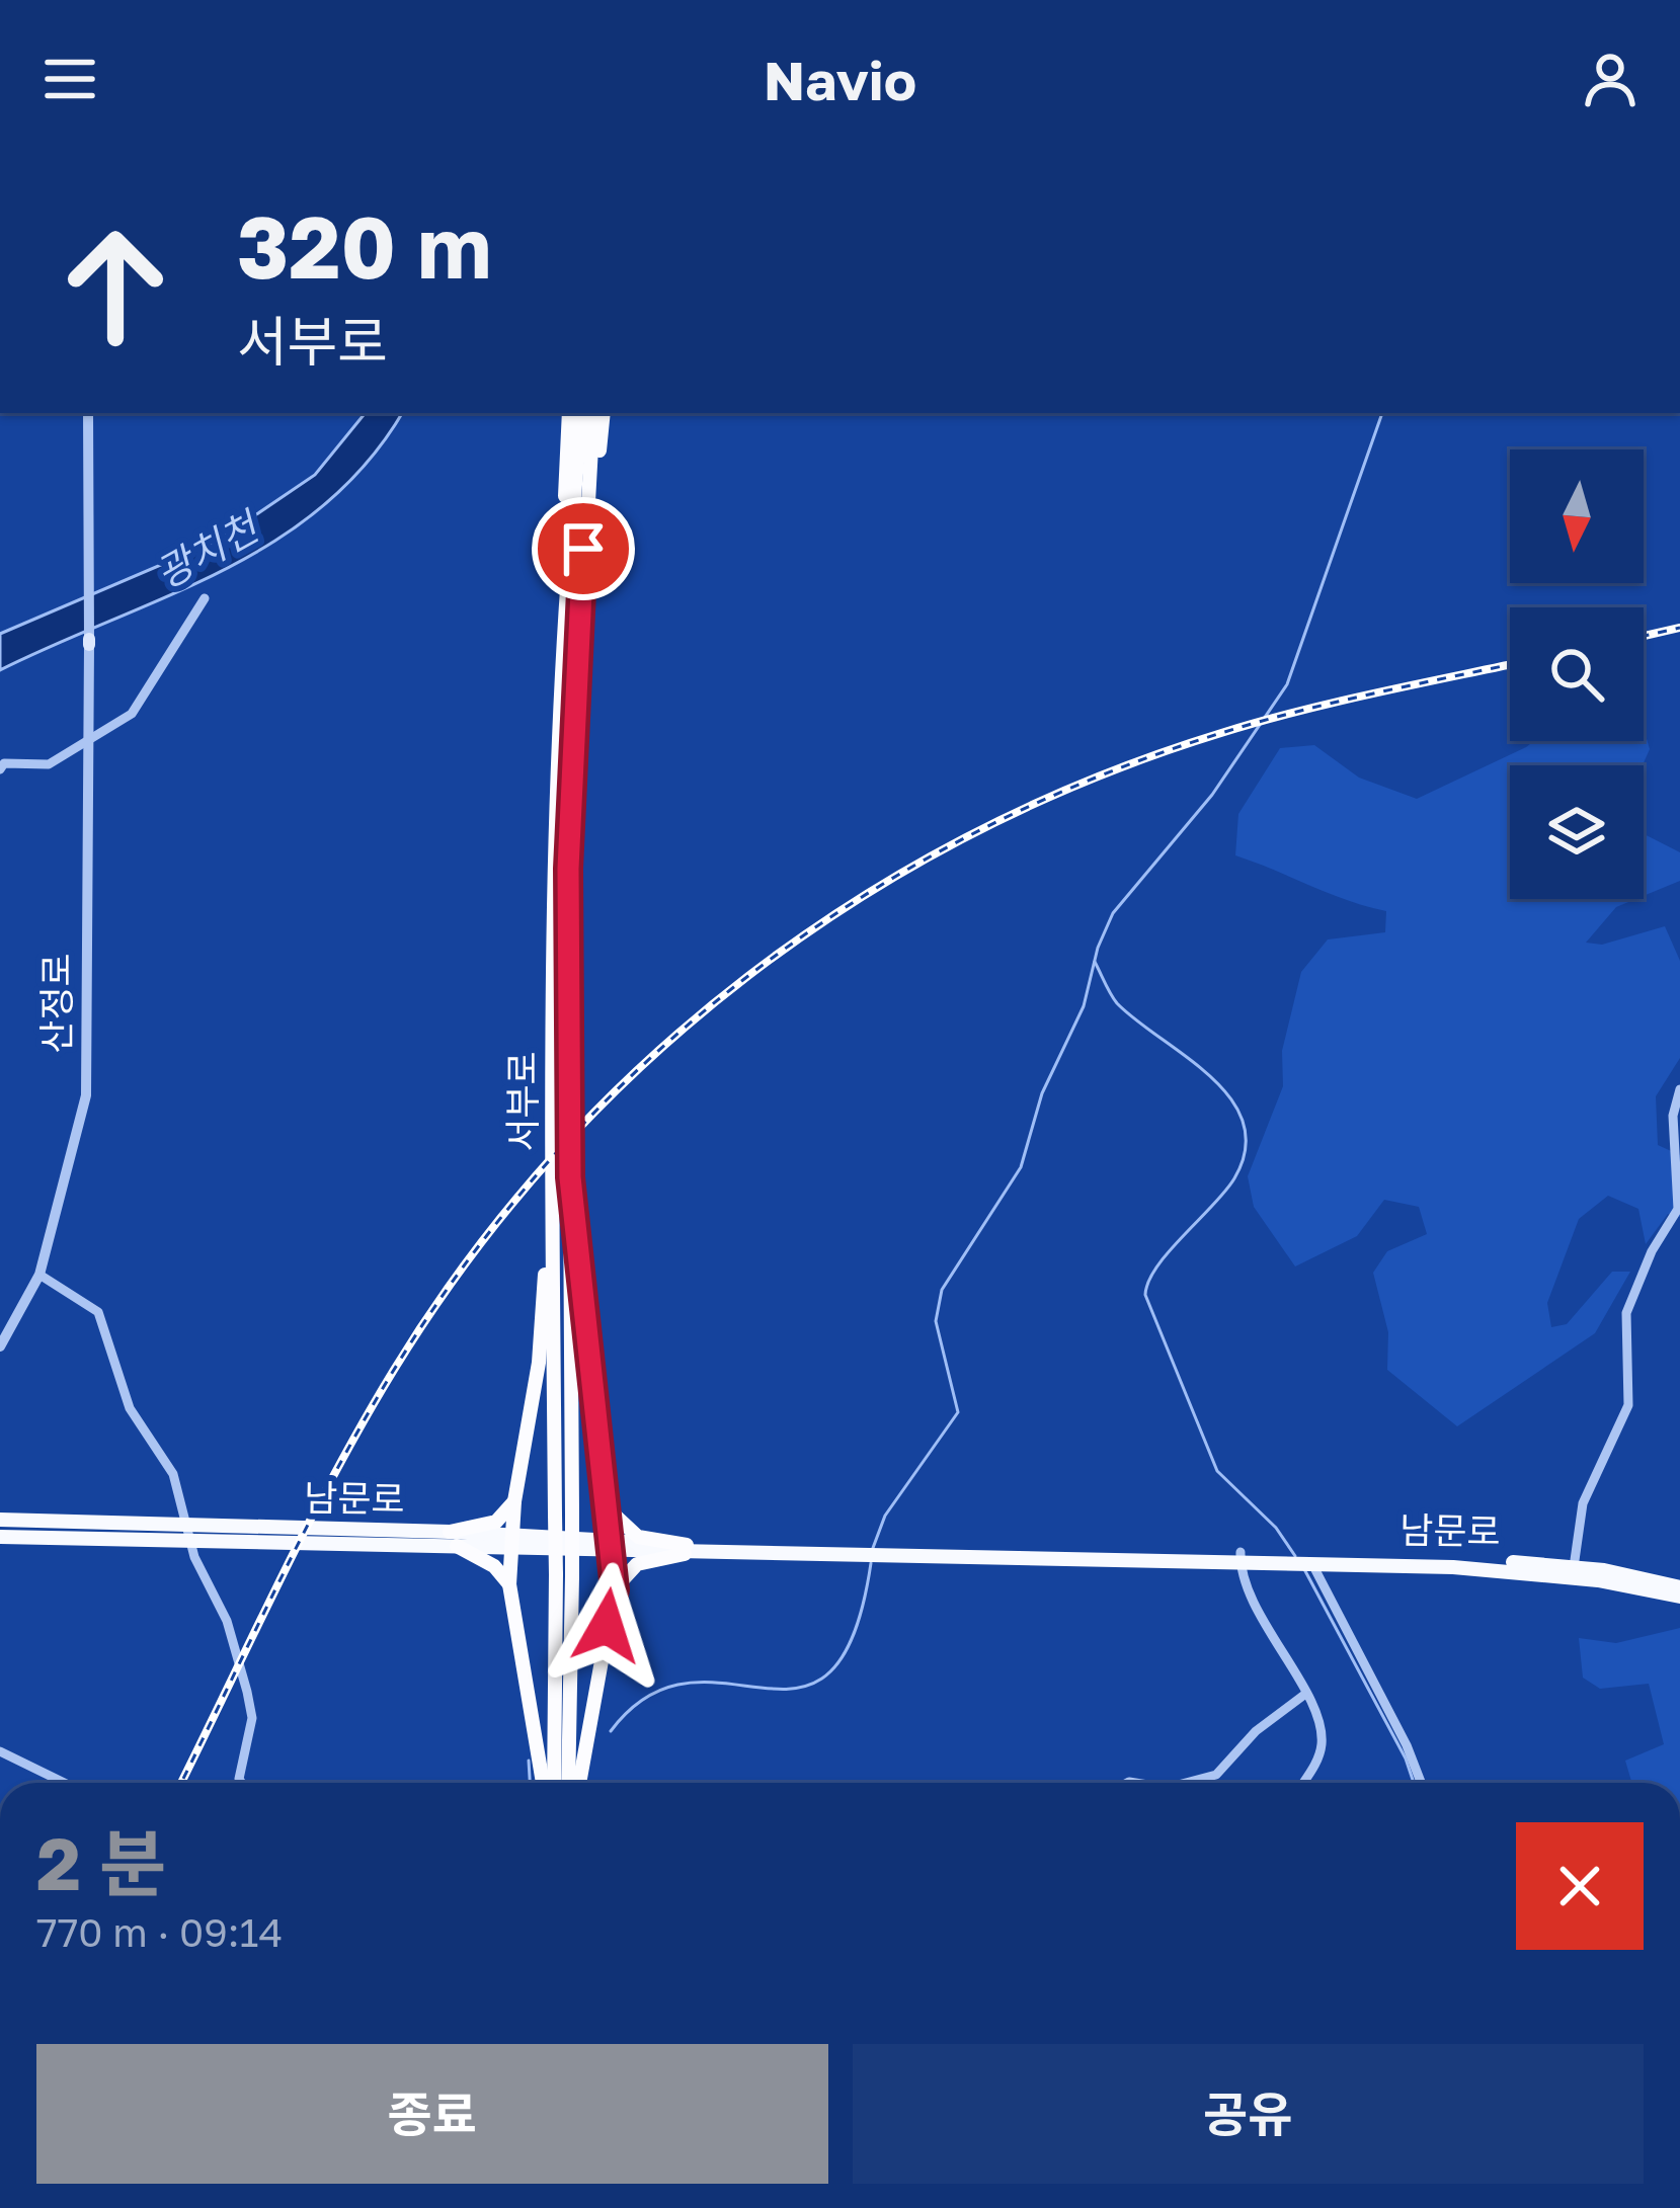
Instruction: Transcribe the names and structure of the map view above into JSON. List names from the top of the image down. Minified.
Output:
{"streets":{"highway":["서부로"],"main road":["남문로"],"street":["산정로"]},"water":["광치천"],"north":"bottom","page":{"header":"Navio","turn":["320 m","서부로"],"heading":["2 분","770 m · 09:14"],"buttons":["종료","공유"]}}
